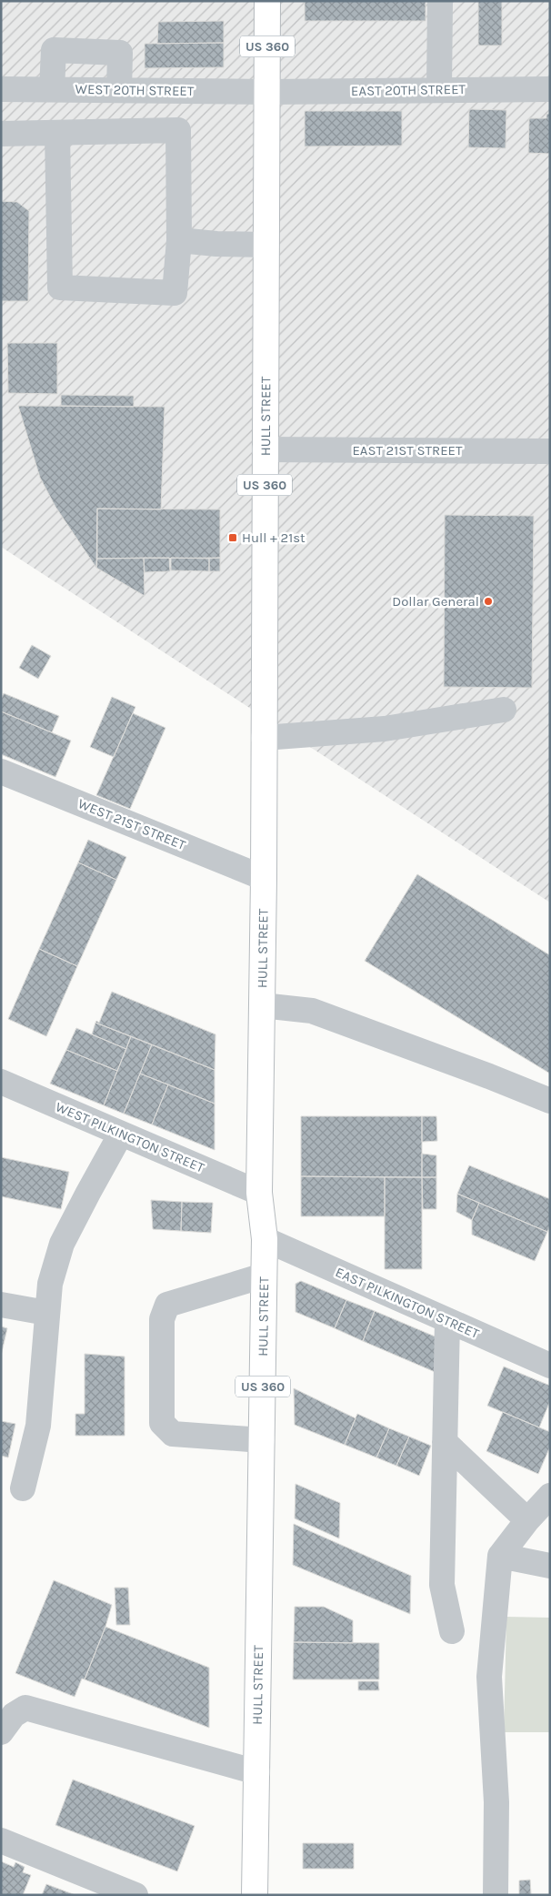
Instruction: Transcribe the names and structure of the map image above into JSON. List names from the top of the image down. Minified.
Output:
{"streets":{"main road":["US 360","HULL STREET"],"street":["WEST 20TH STREET","EAST 20TH STREET","EAST 21ST STREET","WEST 21ST STREET","WEST PILKINGTON STREET","EAST PILKINGTON STREET"]},"crossings":[["WEST 20TH STREET","EAST 20TH STREET"],["WEST 20TH STREET","HULL STREET"],["EAST 20TH STREET","HULL STREET"],["HULL STREET","EAST 21ST STREET"],["HULL STREET","WEST 21ST STREET"],["HULL STREET","WEST PILKINGTON STREET"],["HULL STREET","EAST PILKINGTON STREET"]],"places":{"transit":["Hull + 21st"],"other":["Dollar General"]}}
